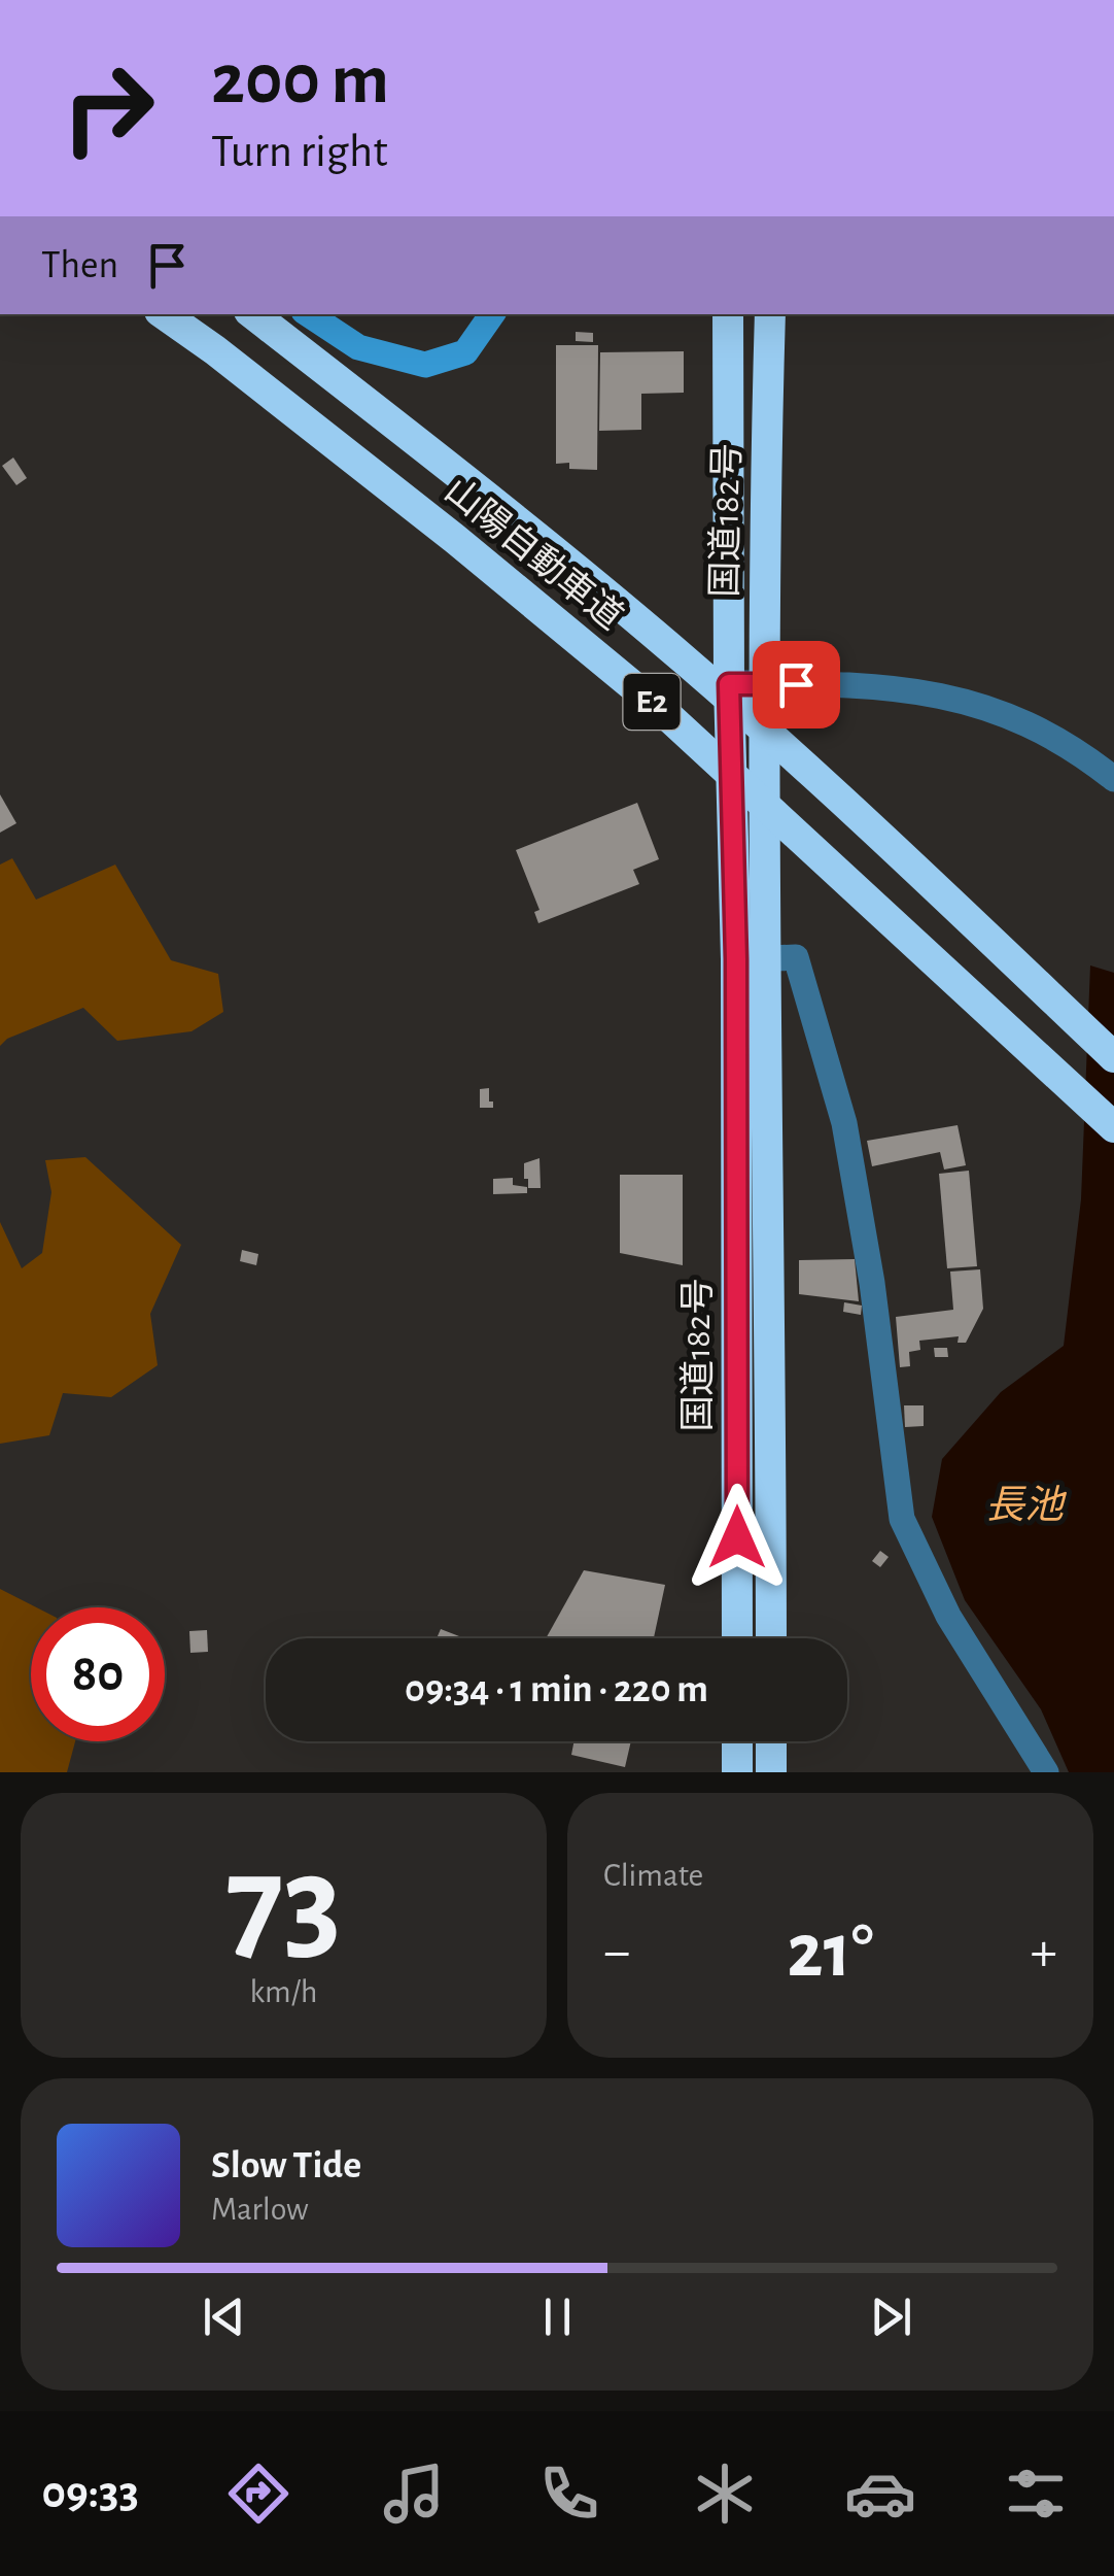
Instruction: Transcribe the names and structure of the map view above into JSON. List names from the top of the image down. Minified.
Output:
{"streets":{"highway":["国道182号","山陽自動車道","E2"]},"water":["長池"],"page":{"turn":["200 m","Turn right"],"then":"Then","limit":"80","trip":"09:34 · 1 min · 220 m","tile":[["73","km/h"],"Climate"],"heat":["−","21°","+"],"song":["Slow Tide","Marlow"],"tabs":"09:33"}}
